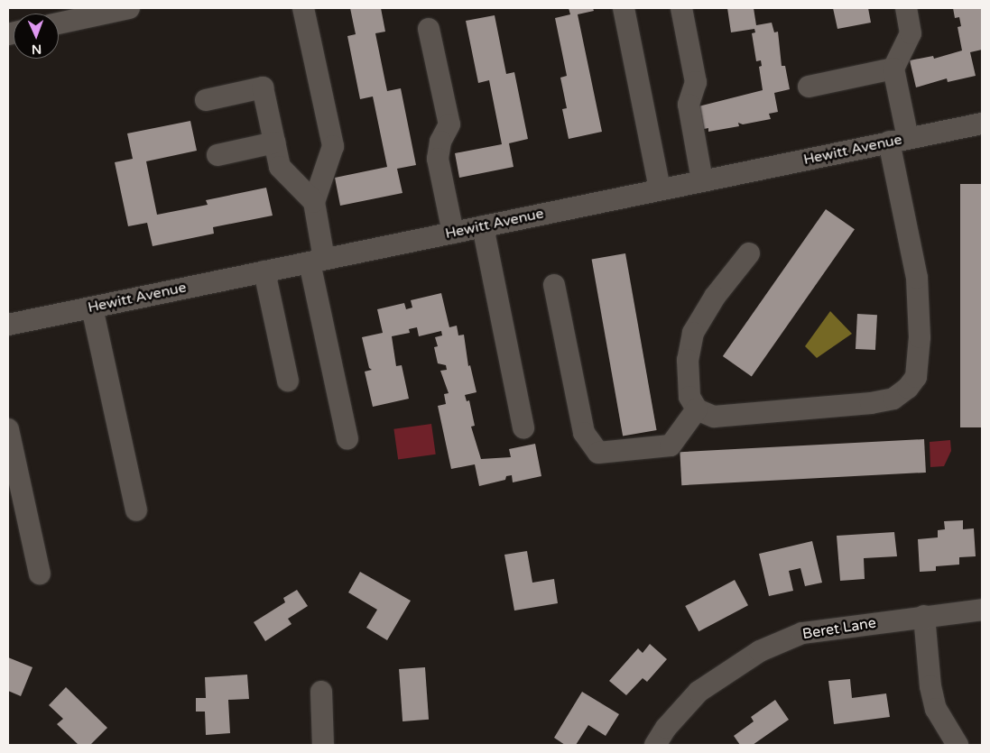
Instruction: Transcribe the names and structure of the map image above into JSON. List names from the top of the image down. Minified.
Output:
{"streets":{"street":["Hewitt Avenue","Beret Lane"]},"north":"bottom"}
